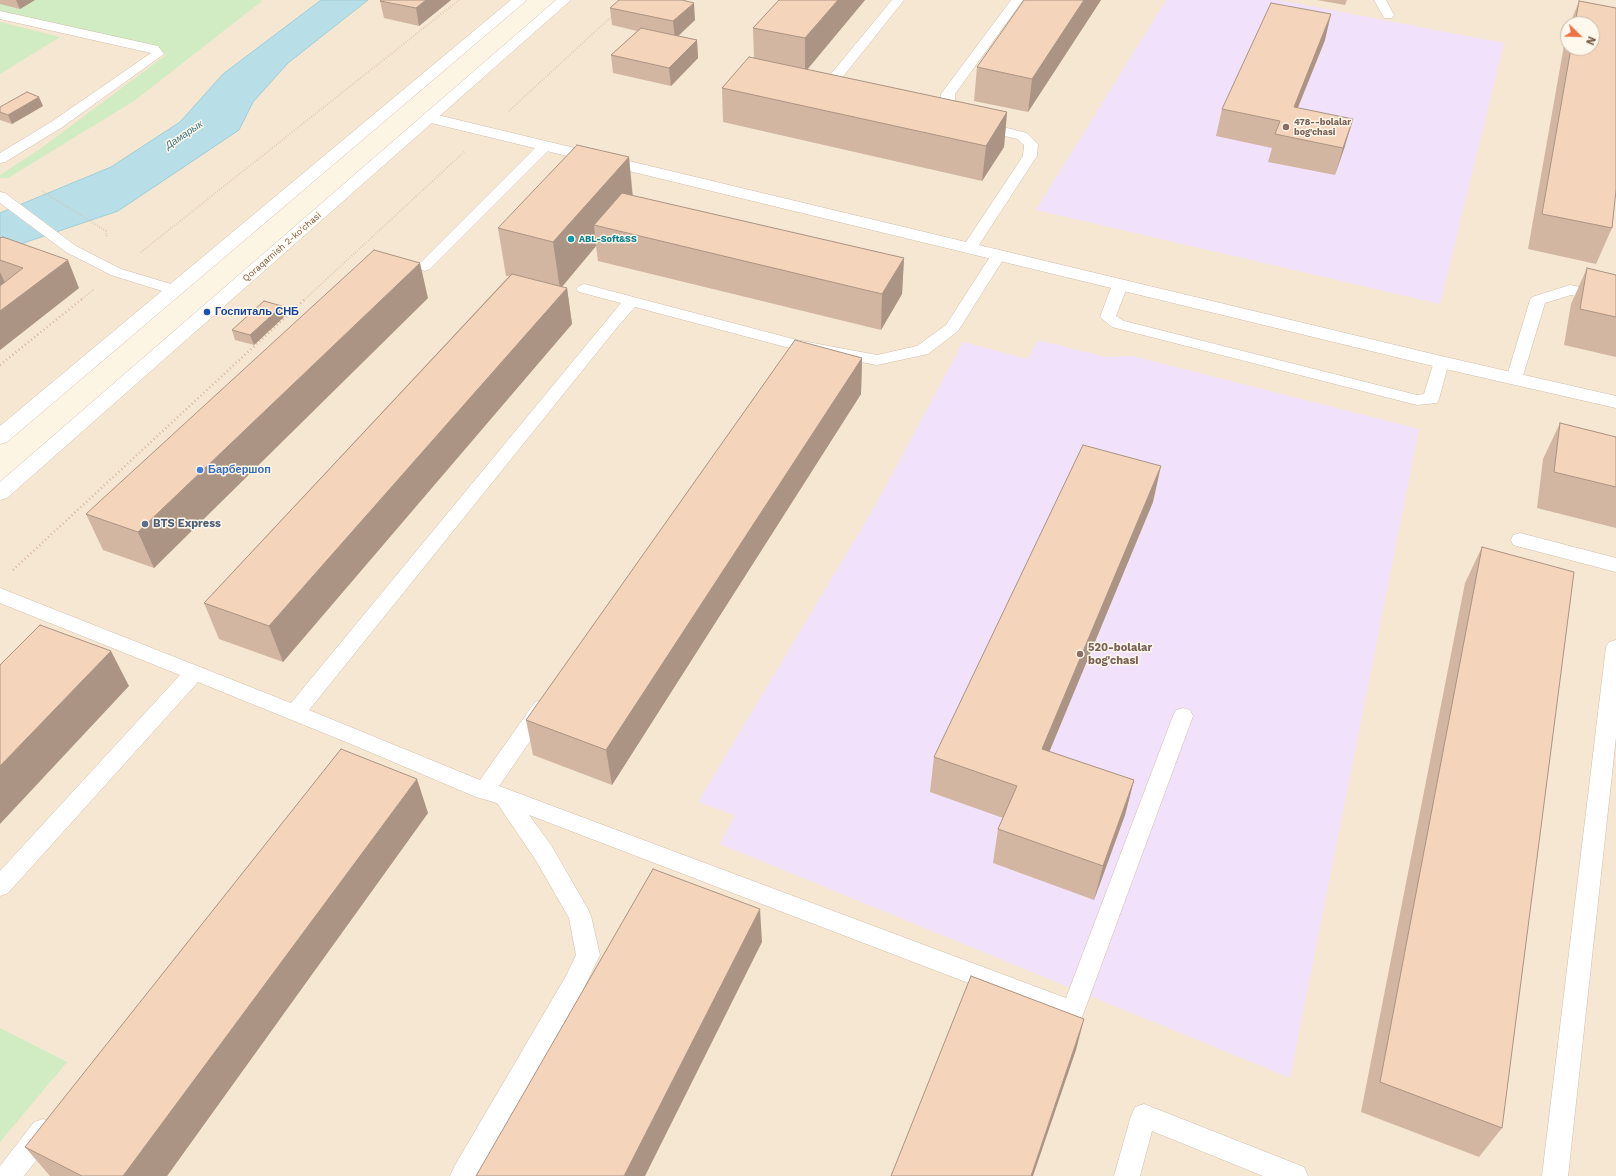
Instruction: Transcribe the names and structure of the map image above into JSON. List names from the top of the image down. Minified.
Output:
{"streets":{"main road":["Qoraqamish 2-ko'chasi"]},"water":["Дамарык"],"places":["478--bolalar bog'chasi","ABL-Soft&SS","Госпиталь СНБ","Барбершоп","BTS Express","520-bolalar bog'chasi"],"north":"bottom right"}
